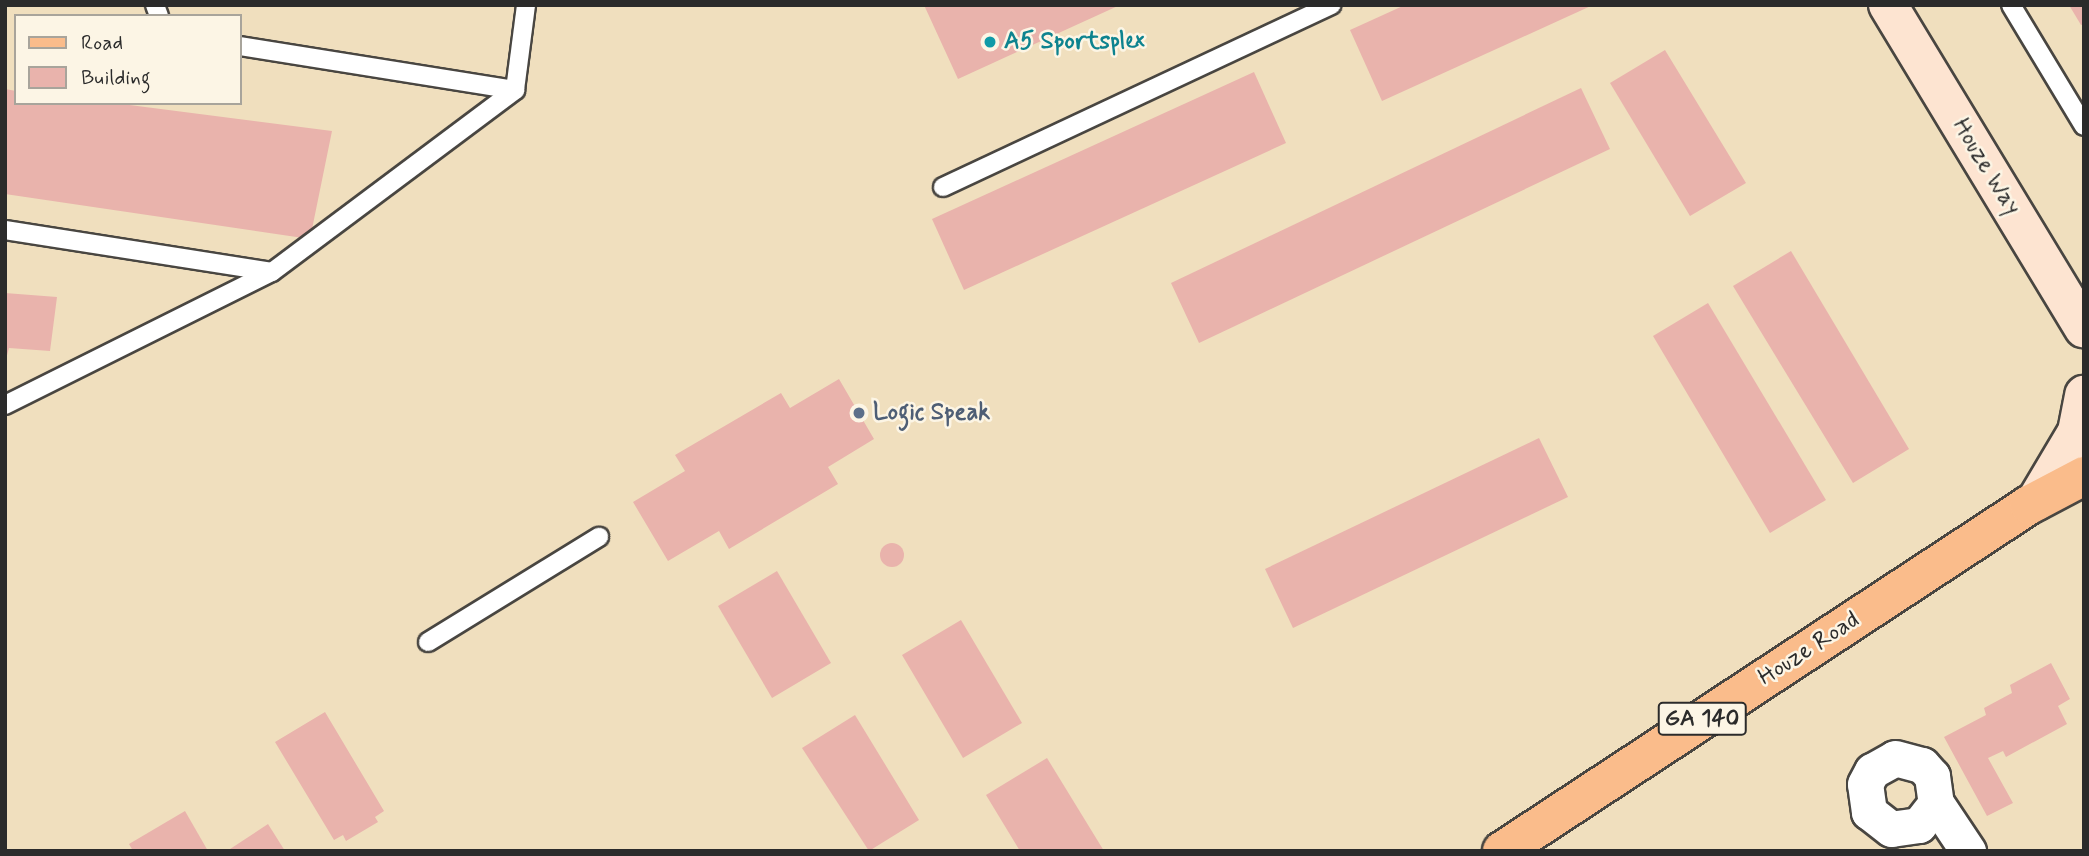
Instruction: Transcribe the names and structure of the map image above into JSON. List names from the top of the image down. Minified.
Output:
{"streets":{"main road":["Houze Road","GA 140"],"street":["Houze Way"]},"places":["A5 Sportsplex","Logic Speak"],"legend":["Road","Building"]}
